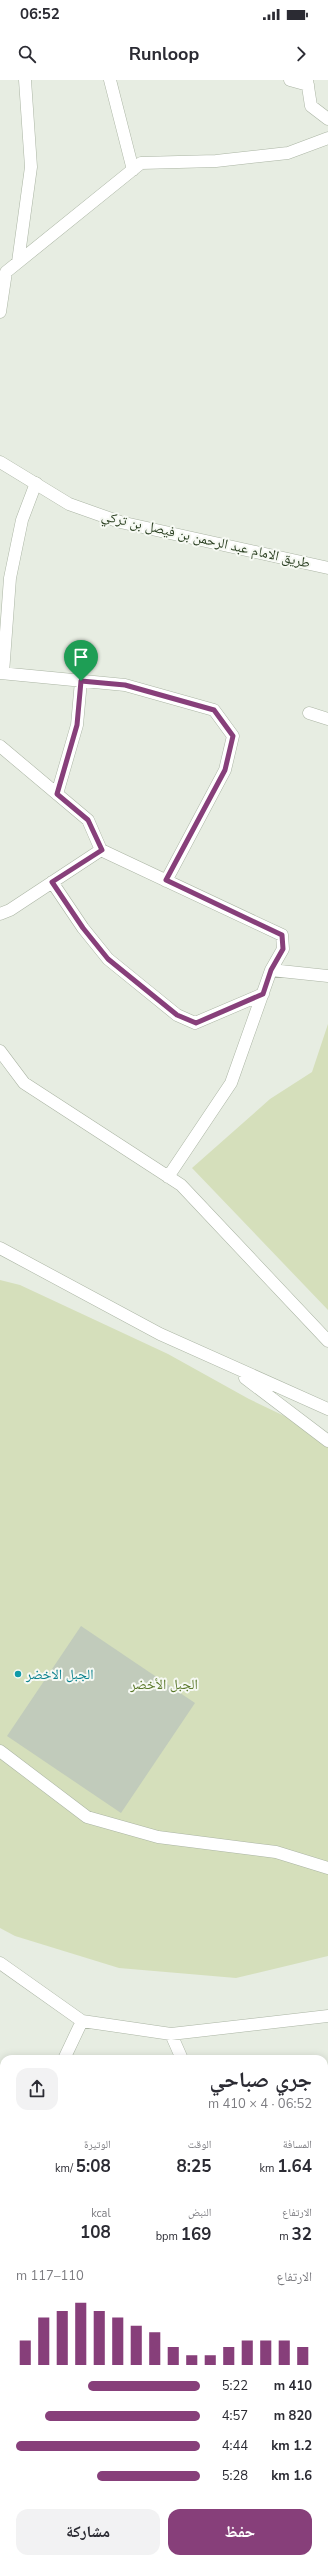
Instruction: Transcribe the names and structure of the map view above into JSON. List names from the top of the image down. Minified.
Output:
{"streets":{"street":["طريق الامام عبد الرحمن بن فيصل بن تركي"]},"parks":["الجبل الأخضر"],"places":["الجبل الاخضر"],"page":{"status":"06:52","header":"Runloop","heading":["جري صباحي","06:52 · 4 × 410 m"],"stats":[["المسافة","1.64 km"],["الوقت","8:25"],["الوتيرة","5:08 /km"],["الارتفاع","32 m"],["النبض","169 bpm"],["kcal","108"]],"chart":["الارتفاع","110–117 m"],"list":[{"name":"410 m","note":"5:22"},{"name":"820 m","note":"4:57"},{"name":"1.2 km","note":"4:44"},{"name":"1.6 km","note":"5:28"}],"buttons":["حفظ","مشاركة"]}}
